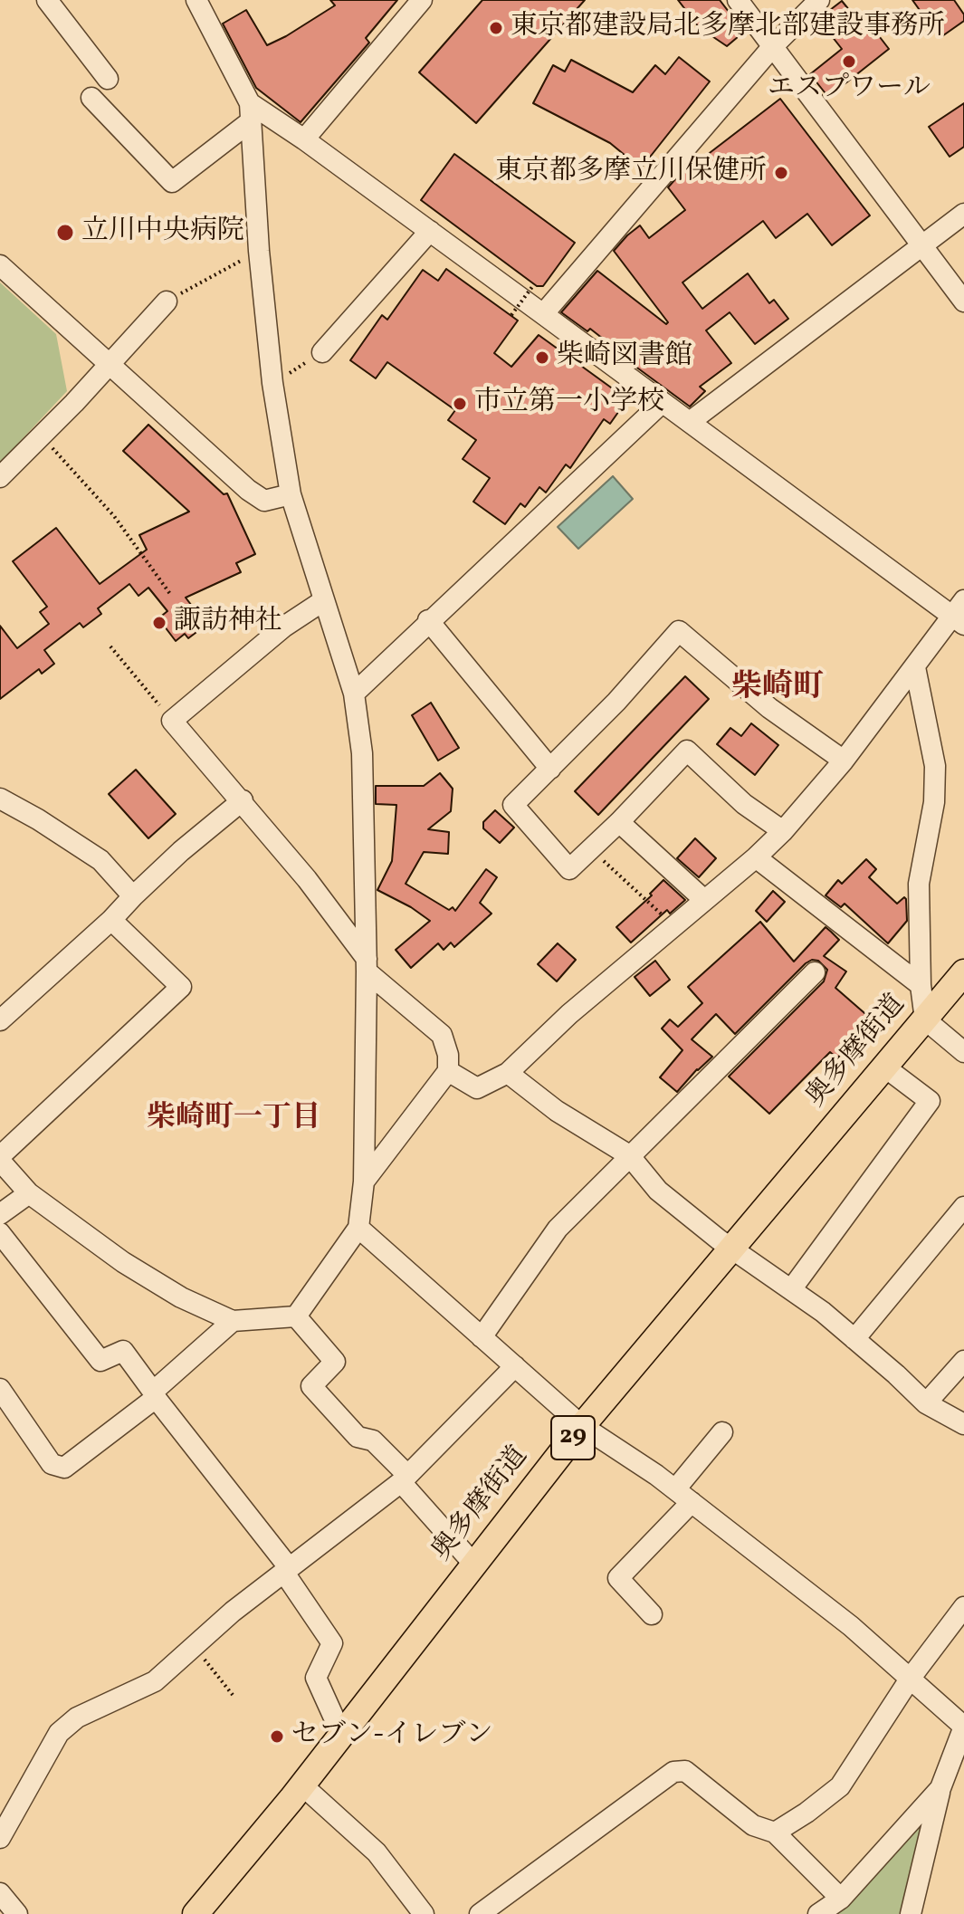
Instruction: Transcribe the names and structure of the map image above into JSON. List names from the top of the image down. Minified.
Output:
{"streets":{"main road":["奥多摩街道","29"]},"districts":["柴崎町","柴崎町一丁目"],"places":["東京都建設局北多摩北部建設事務所","エスプワール","東京都多摩立川保健所","立川中央病院","柴崎図書館","市立第一小学校","諏訪神社","セブン-イレブン"]}
